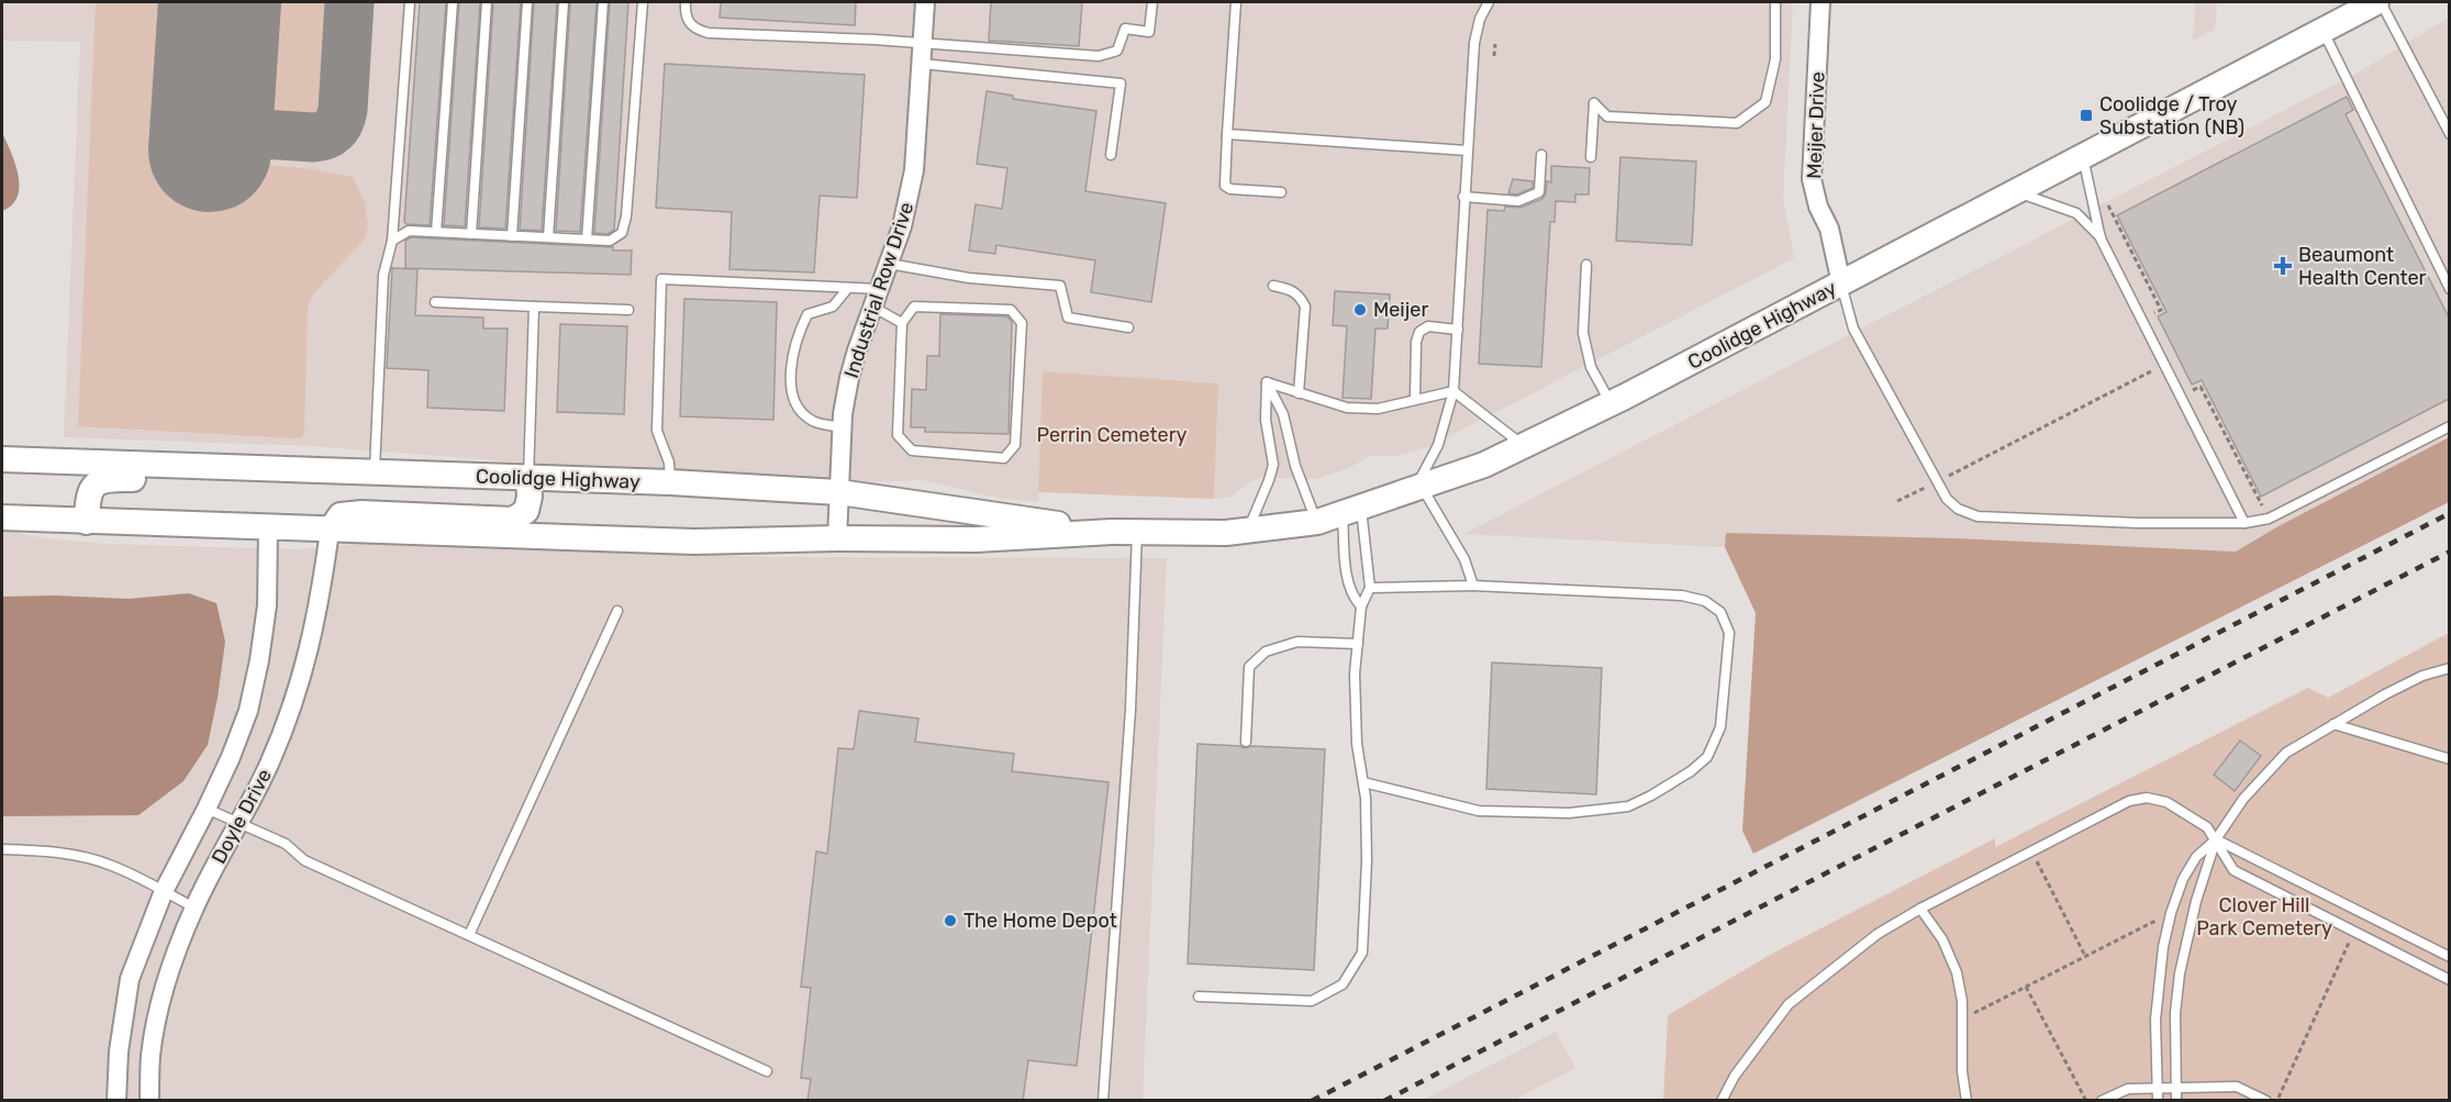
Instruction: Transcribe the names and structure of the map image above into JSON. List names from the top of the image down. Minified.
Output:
{"streets":{"main road":["Coolidge Highway"],"street":["Meijer Drive","Industrial Row Drive","Doyle Drive"]},"crossings":[["Meijer Drive","Coolidge Highway"],["Industrial Row Drive","Coolidge Highway"],["Coolidge Highway","Doyle Drive"]],"parks":["Perrin Cemetery","Clover Hill Park Cemetery"],"places":{"transit":["Coolidge / Troy Substation (NB)"],"health":["Beaumont Health Center"],"other":["Meijer","The Home Depot"]}}
